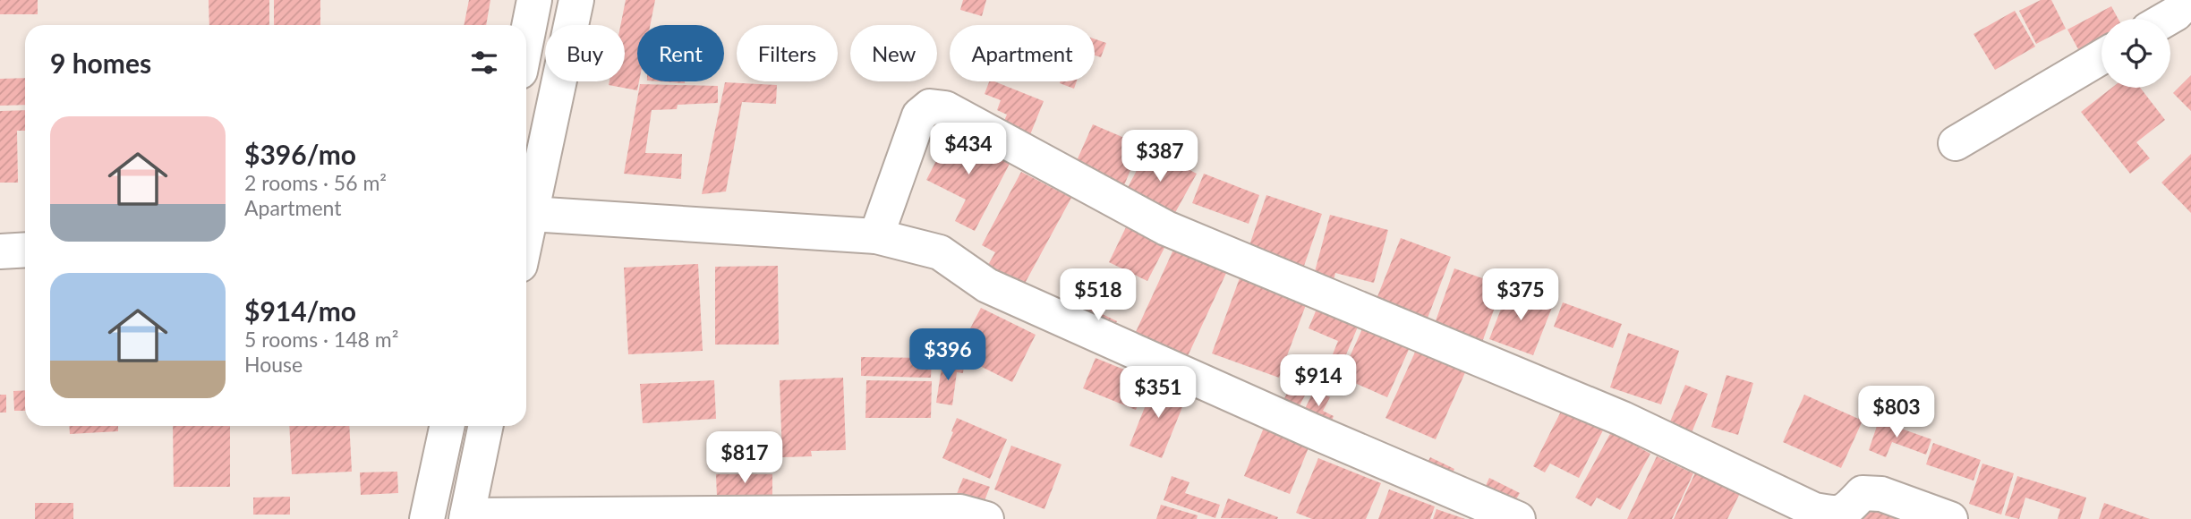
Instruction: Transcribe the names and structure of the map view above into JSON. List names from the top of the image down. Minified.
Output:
{"page":{"chip":["Buy","Rent","Filters","New","Apartment"],"heading":"9 homes","list":[{"name":"$396/mo","note":"2 rooms · 56 m² · Apartment"},{"name":"$914/mo","note":"5 rooms · 148 m² · House"}],"price":["$434","$387","$518","$375","$396","$914","$351","$803","$817"]}}
